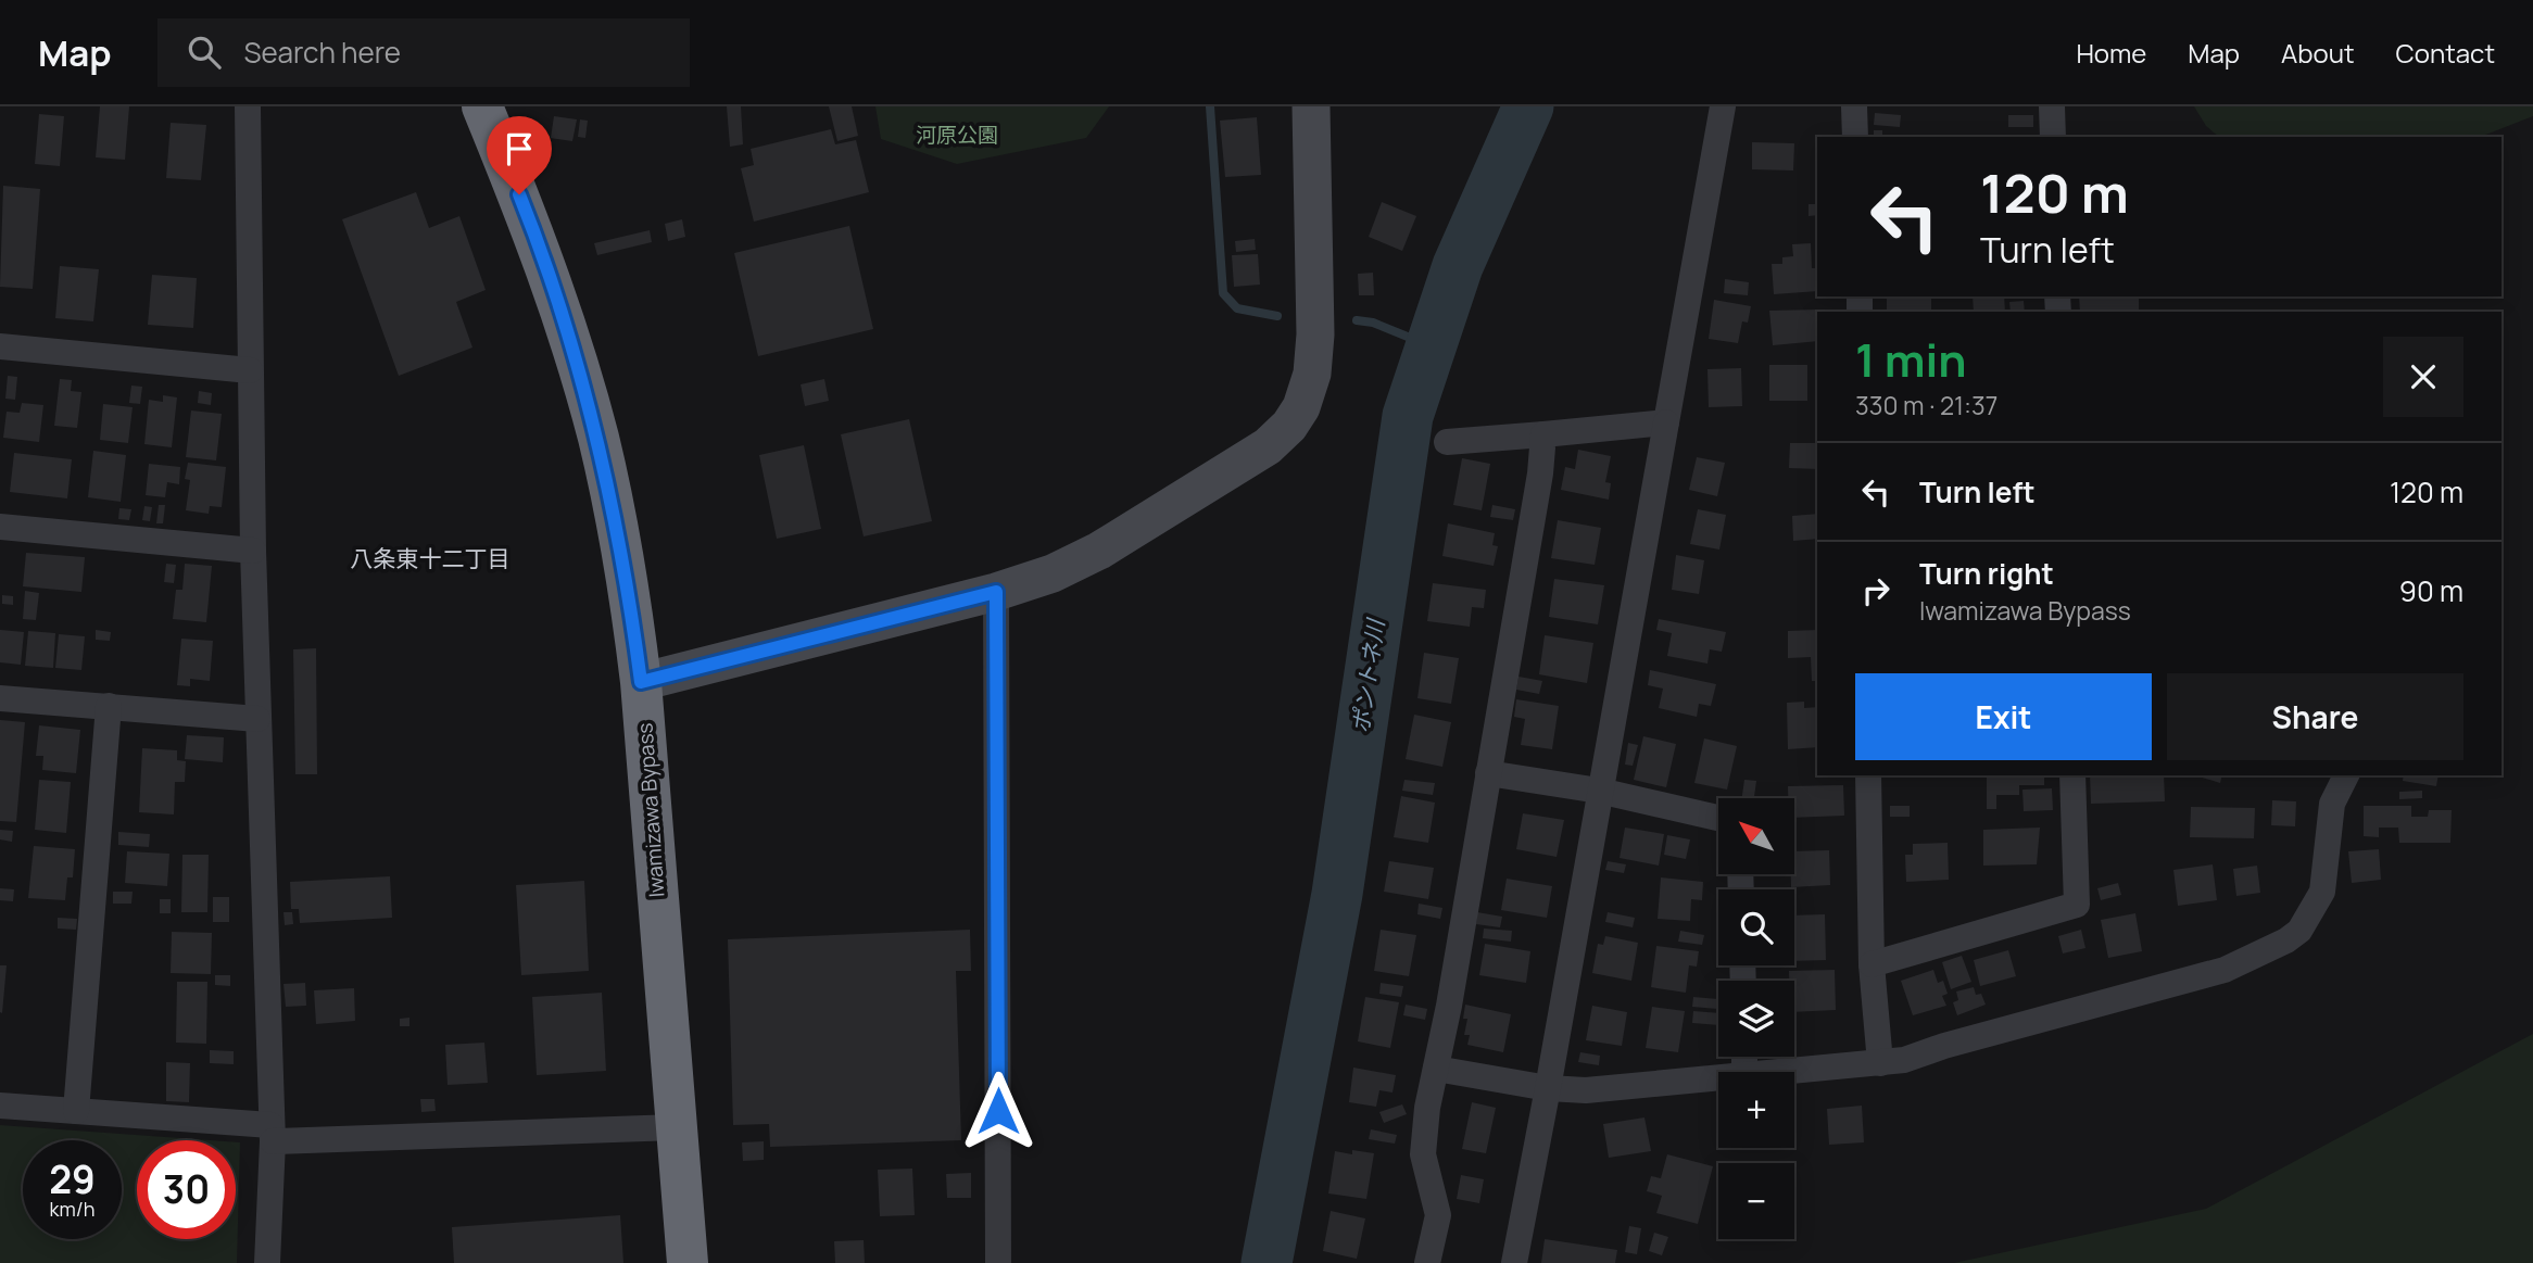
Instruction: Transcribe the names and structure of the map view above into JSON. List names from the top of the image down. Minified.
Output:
{"streets":{"highway":["Iwamizawa Bypass"]},"districts":["八条東十二丁目"],"water":["ポントネ川"],"parks":["河原公園"],"north":"top left","page":{"header":"Map","search":"Search here","nav":["Home","Map","About","Contact"],"turn":["120 m","Turn left"],"heading":["1 min","330 m · 21:37"],"list":[{"name":"Turn left","value":"120 m"},{"name":"Turn right","note":"Iwamizawa Bypass","value":"90 m"}],"buttons":["Exit","Share"],"map_buttons":["+","−"],"speed":"29 km/h","limit":"30"}}
